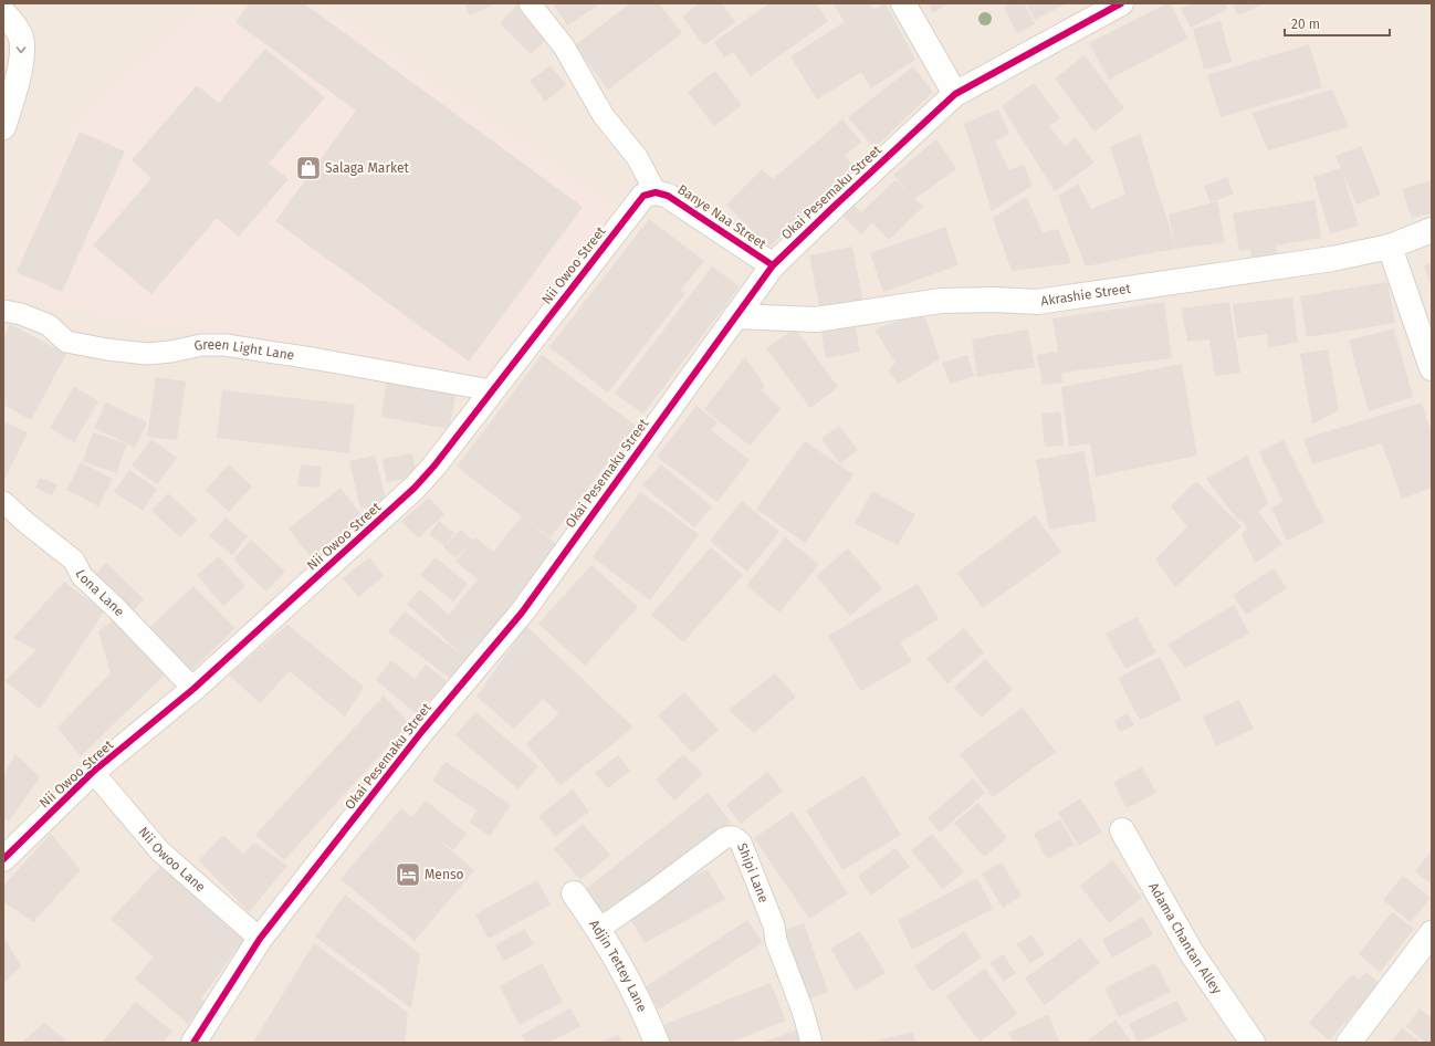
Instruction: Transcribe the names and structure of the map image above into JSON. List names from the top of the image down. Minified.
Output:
{"streets":{"street":["Okai Pesemaku Street","Banye Naa Street","Nii Owoo Street","Akrashie Street","Adama Chantan Alley","Adjin Tettey Lane"],"lane":["Green Light Lane","Lona Lane","Nii Owoo Lane","Shipi Lane"]},"crossings":[["Okai Pesemaku Street","Banye Naa Street"],["Okai Pesemaku Street","Akrashie Street"],["Okai Pesemaku Street","Nii Owoo Lane"],["Banye Naa Street","Nii Owoo Street"],["Nii Owoo Street","Green Light Lane"],["Nii Owoo Street","Lona Lane"],["Nii Owoo Street","Nii Owoo Lane"],["Shipi Lane","Adjin Tettey Lane"]],"places":{"shop":["Salaga Market"],"hotel":["Menso"]},"scale_bar":"20 m"}
